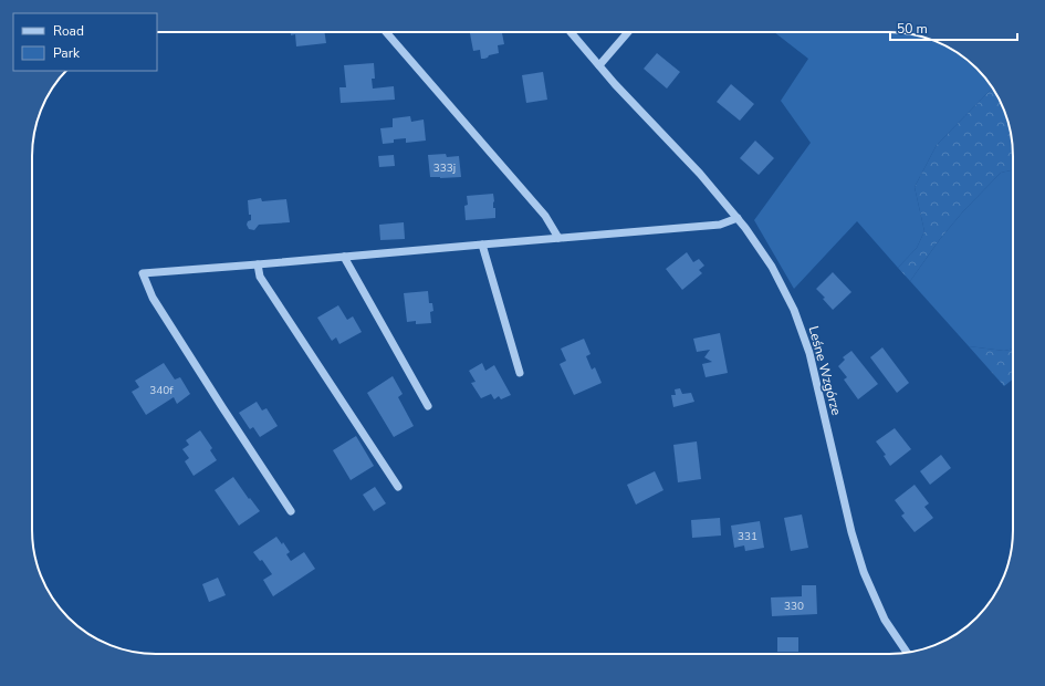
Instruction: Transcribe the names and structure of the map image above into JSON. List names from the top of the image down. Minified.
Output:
{"streets":{"street":["Leśne Wzgórze"]},"house_numbers":["333j","340f","331","330"],"legend":["Road","Park"],"scale_bar":"50 m"}
